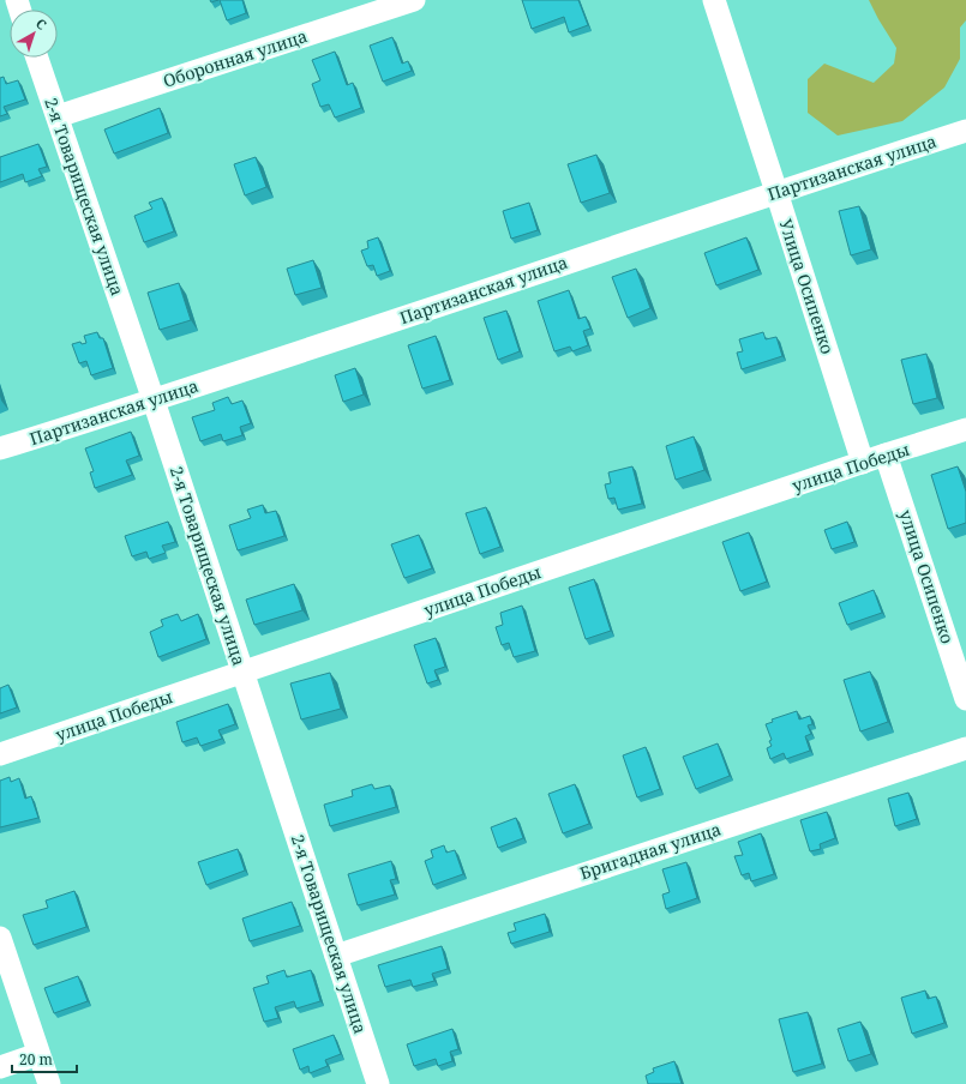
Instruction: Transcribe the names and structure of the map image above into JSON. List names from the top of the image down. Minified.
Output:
{"streets":{"street":["Оборонная улица","Партизанская улица","2-я Товарищеская улица","Улица Осипенко","улица Победы","улица Осипенко","Бригадная улица"]},"crossings":[["Оборонная улица","2-я Товарищеская улица"],["Партизанская улица","2-я Товарищеская улица"],["Партизанская улица","Улица Осипенко"],["2-я Товарищеская улица","улица Победы"],["2-я Товарищеская улица","Бригадная улица"],["Улица Осипенко","улица Победы"],["улица Победы","улица Осипенко"]],"scale_bar":"20 m","north":"top right"}
